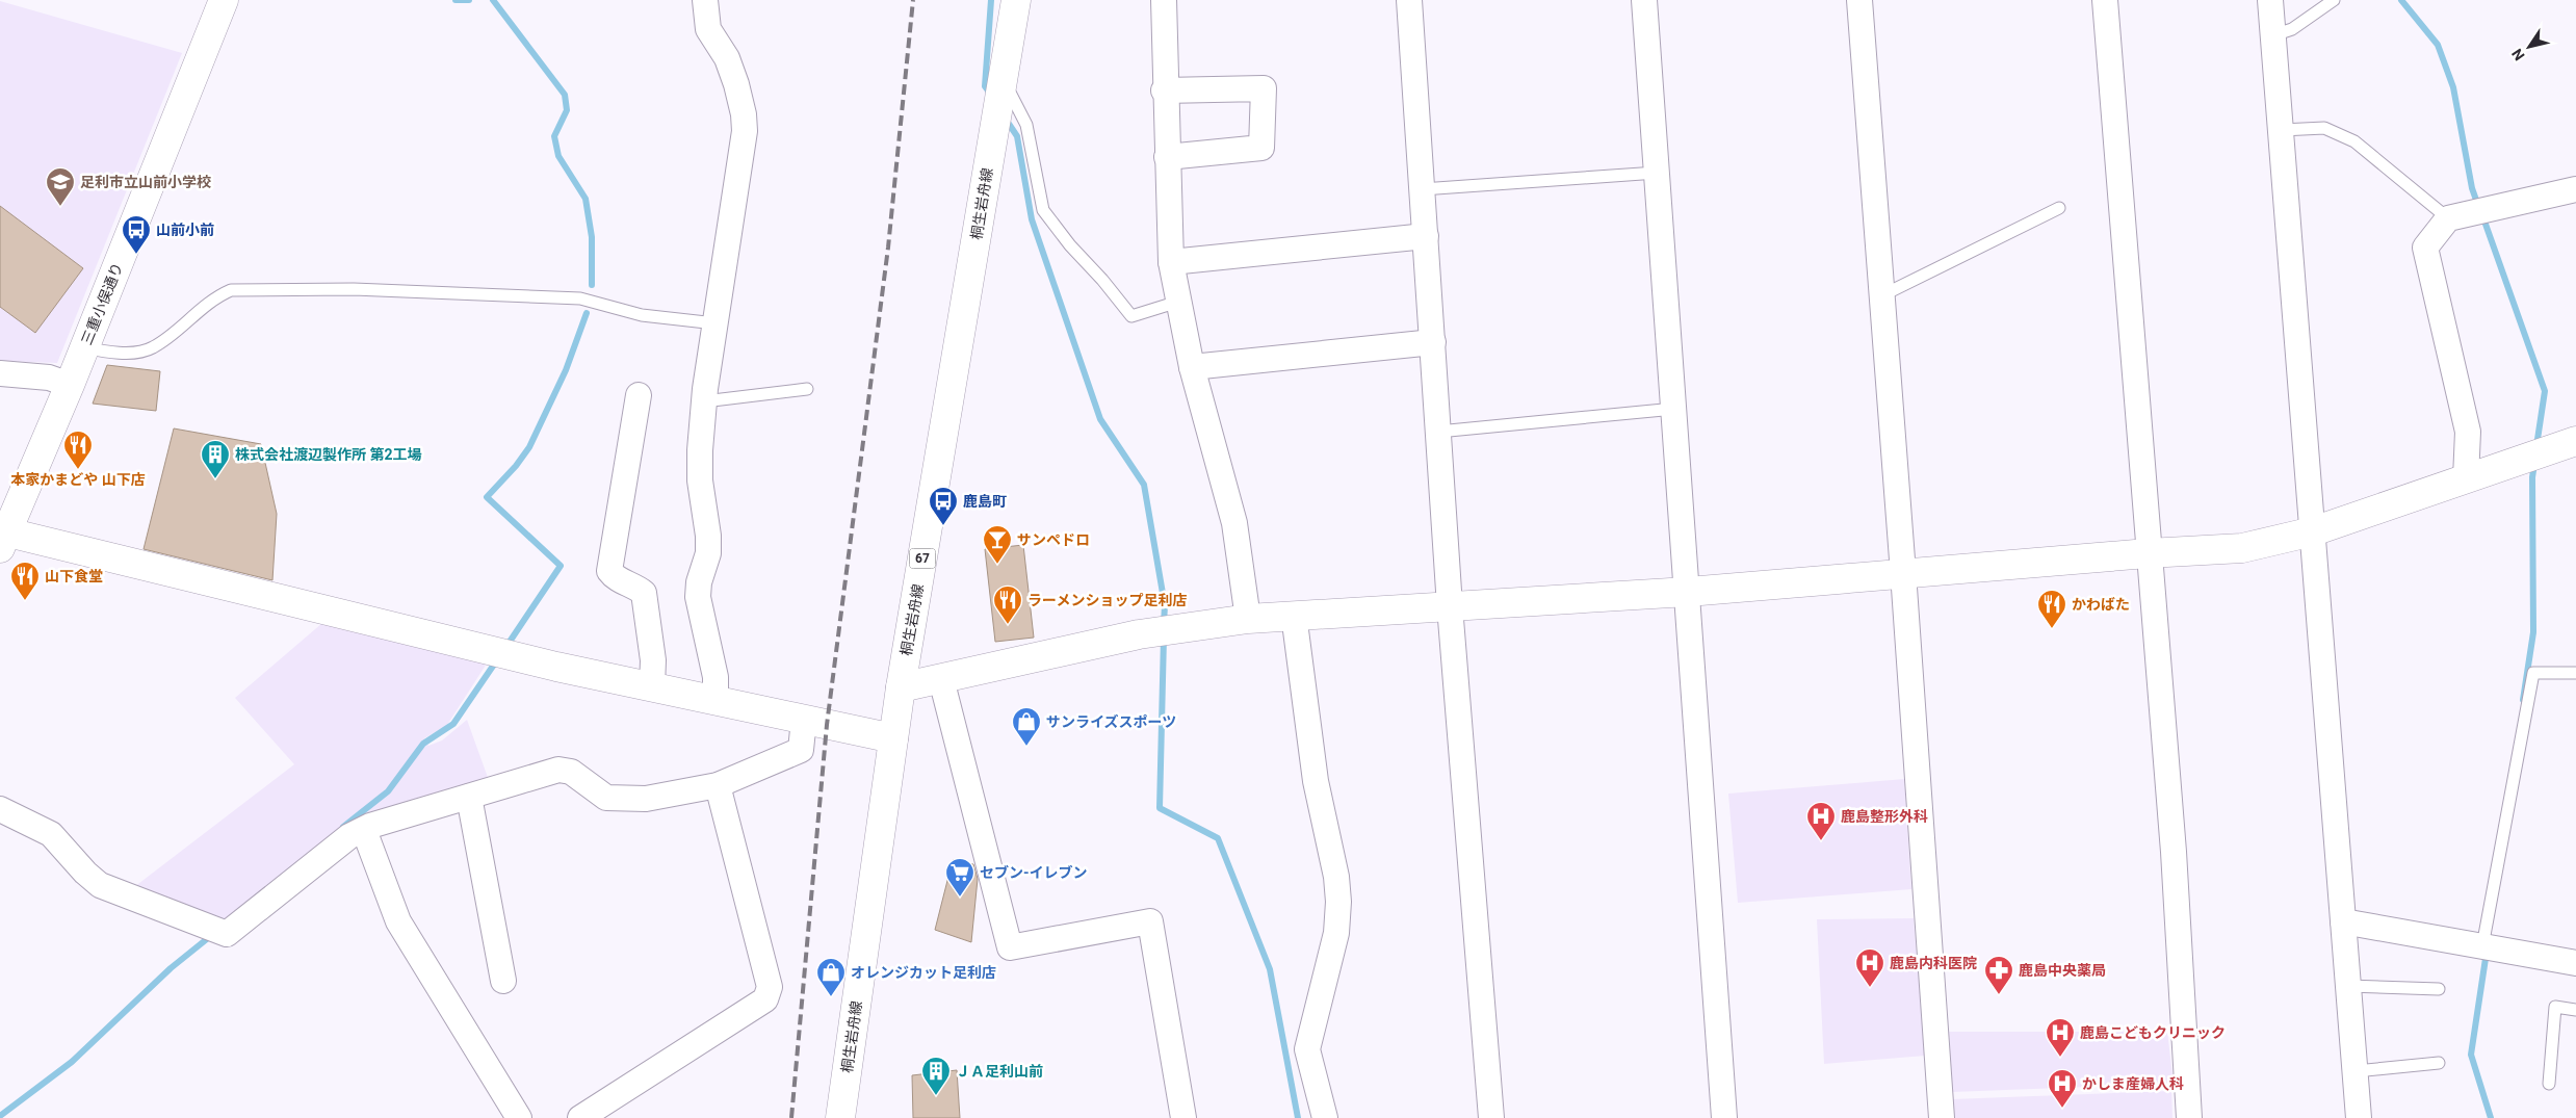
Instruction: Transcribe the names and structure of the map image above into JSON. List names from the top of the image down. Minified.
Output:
{"streets":{"street":["桐生岩舟線","三重小俣通り","67"]},"places":{"school or university":["足利市立山前小学校"],"bus stop":["山前小前","鹿島町"],"restaurant":["本家かまどや 山下店","山下食堂","ラーメンショップ足利店","かわばた"],"building":["株式会社渡辺製作所 第2工場","ＪＡ足利山前"],"bar":["サンペドロ"],"shop":["サンライズスポーツ","オレンジカット足利店"],"hospital":["鹿島整形外科","鹿島内科医院","鹿島こどもクリニック","かしま産婦人科"],"supermarket":["セブン-イレブン"],"pharmacy":["鹿島中央薬局"]},"north":"bottom left"}
